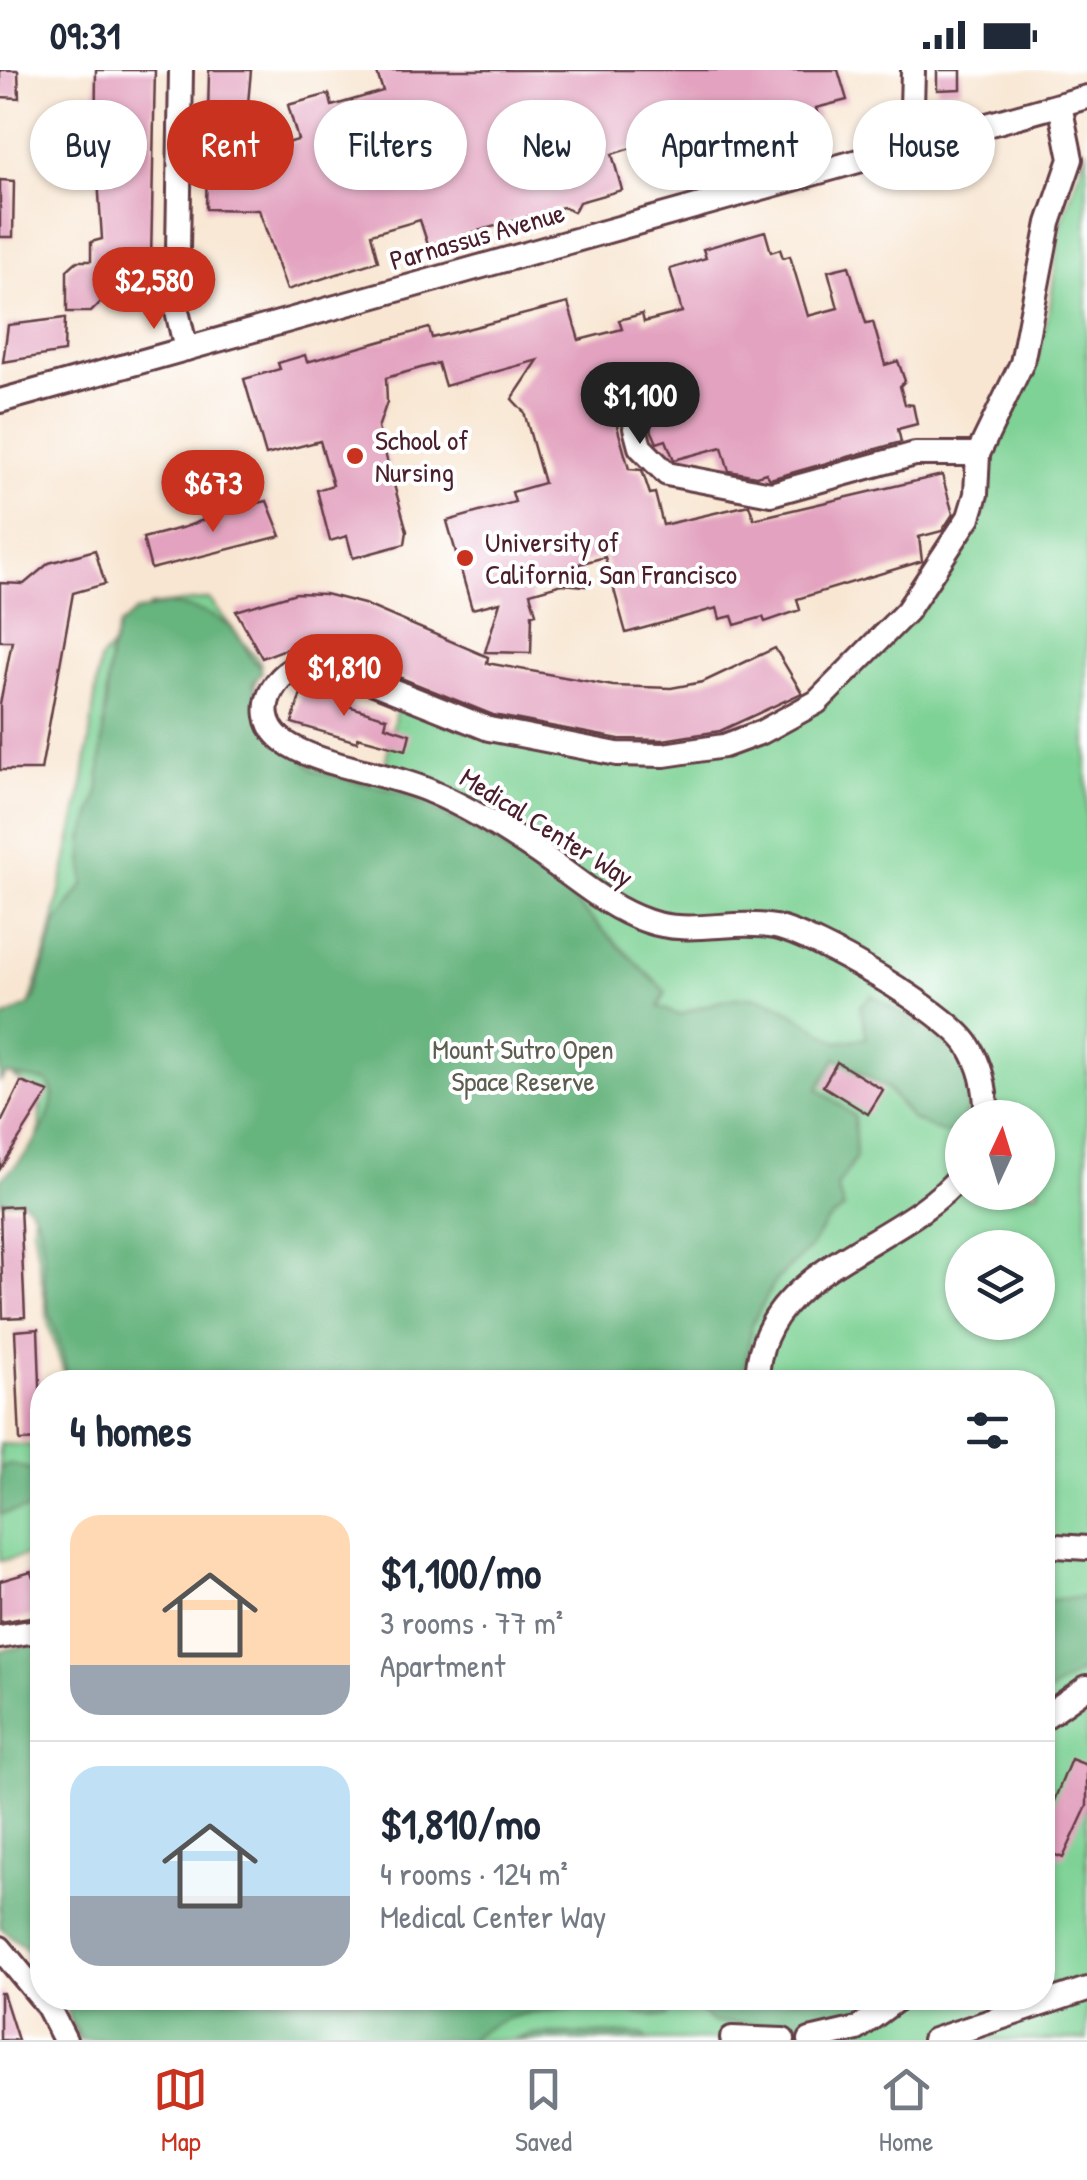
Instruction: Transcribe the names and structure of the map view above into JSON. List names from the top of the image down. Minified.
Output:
{"streets":{"street":["Parnassus Avenue","Medical Center Way"]},"crossings":[["Parnassus Avenue","Medical Center Way"]],"parks":["Mount Sutro Open Space Reserve"],"places":["School of Nursing","University of California, San Francisco"],"north":"top","page":{"status":"09:31","chip":["Buy","Rent","Filters","New","Apartment","House"],"price":["$2,580","$1,100","$673","$1,810"],"heading":"4 homes","list":[{"name":"$1,100/mo","note":"3 rooms · 77 m² · Apartment"},{"name":"$1,810/mo","note":"4 rooms · 124 m² · Medical Center Way"}],"tabs":["Map","Saved","Home"]}}
